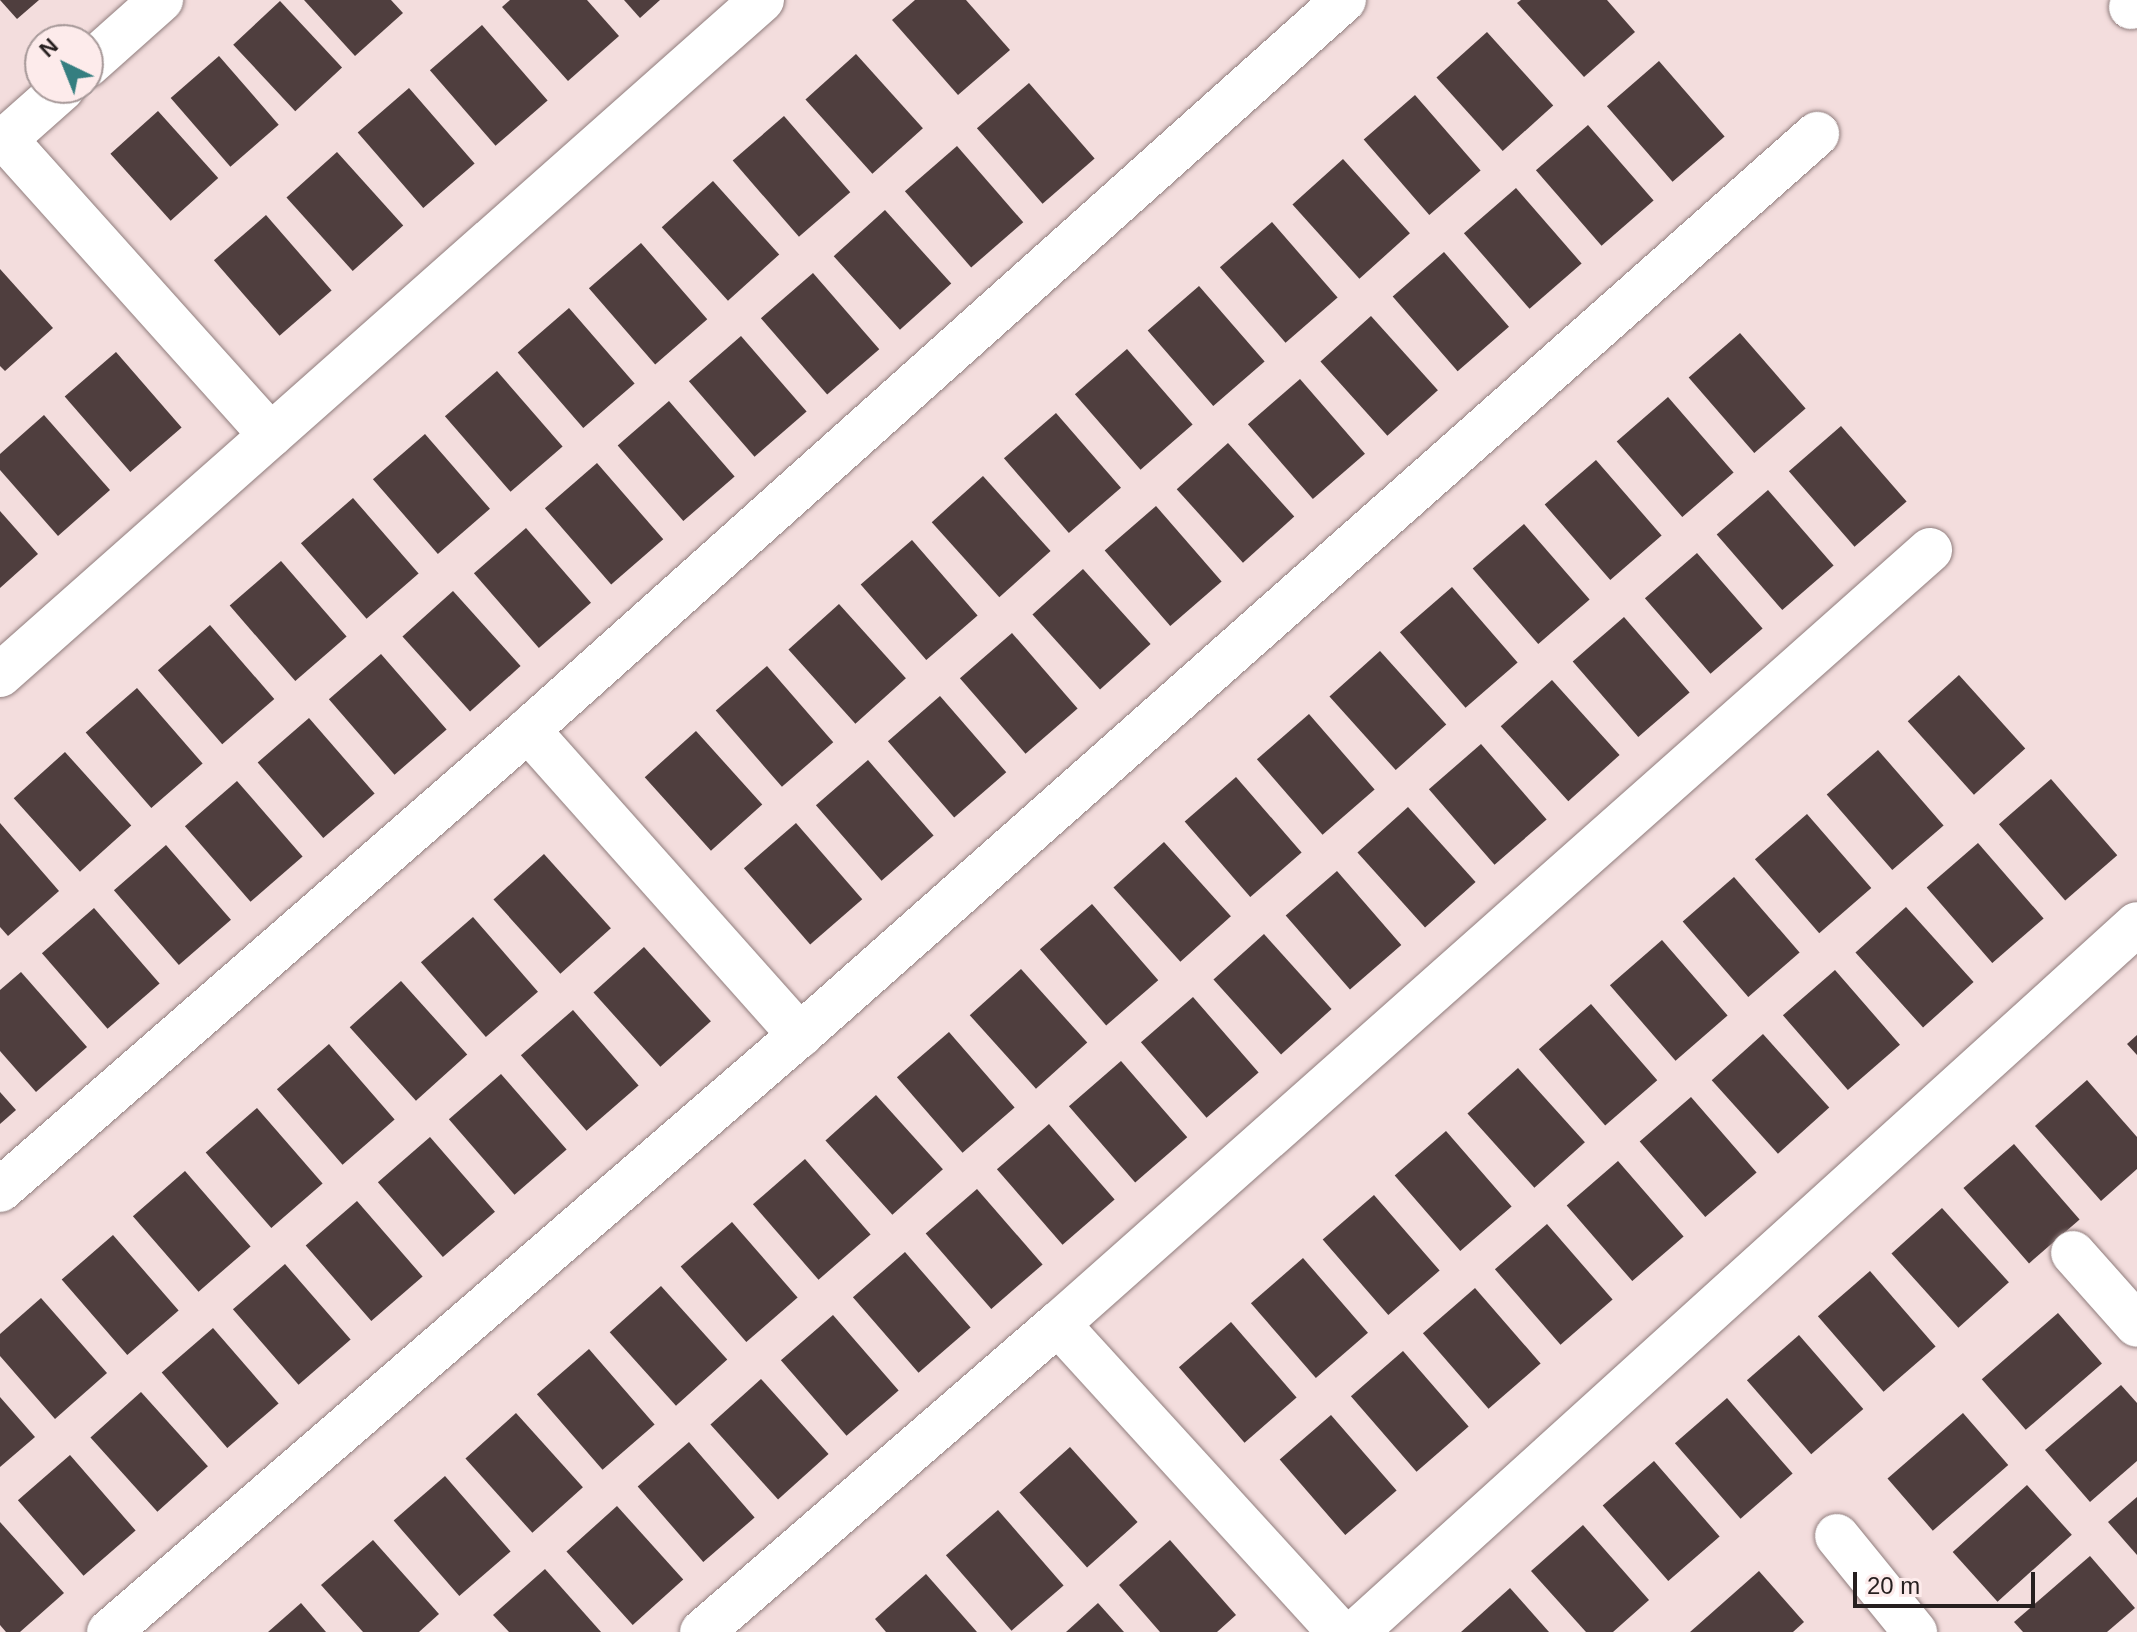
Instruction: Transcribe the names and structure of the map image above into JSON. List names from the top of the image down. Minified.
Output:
{"scale_bar":"20 m","north":"top left"}
